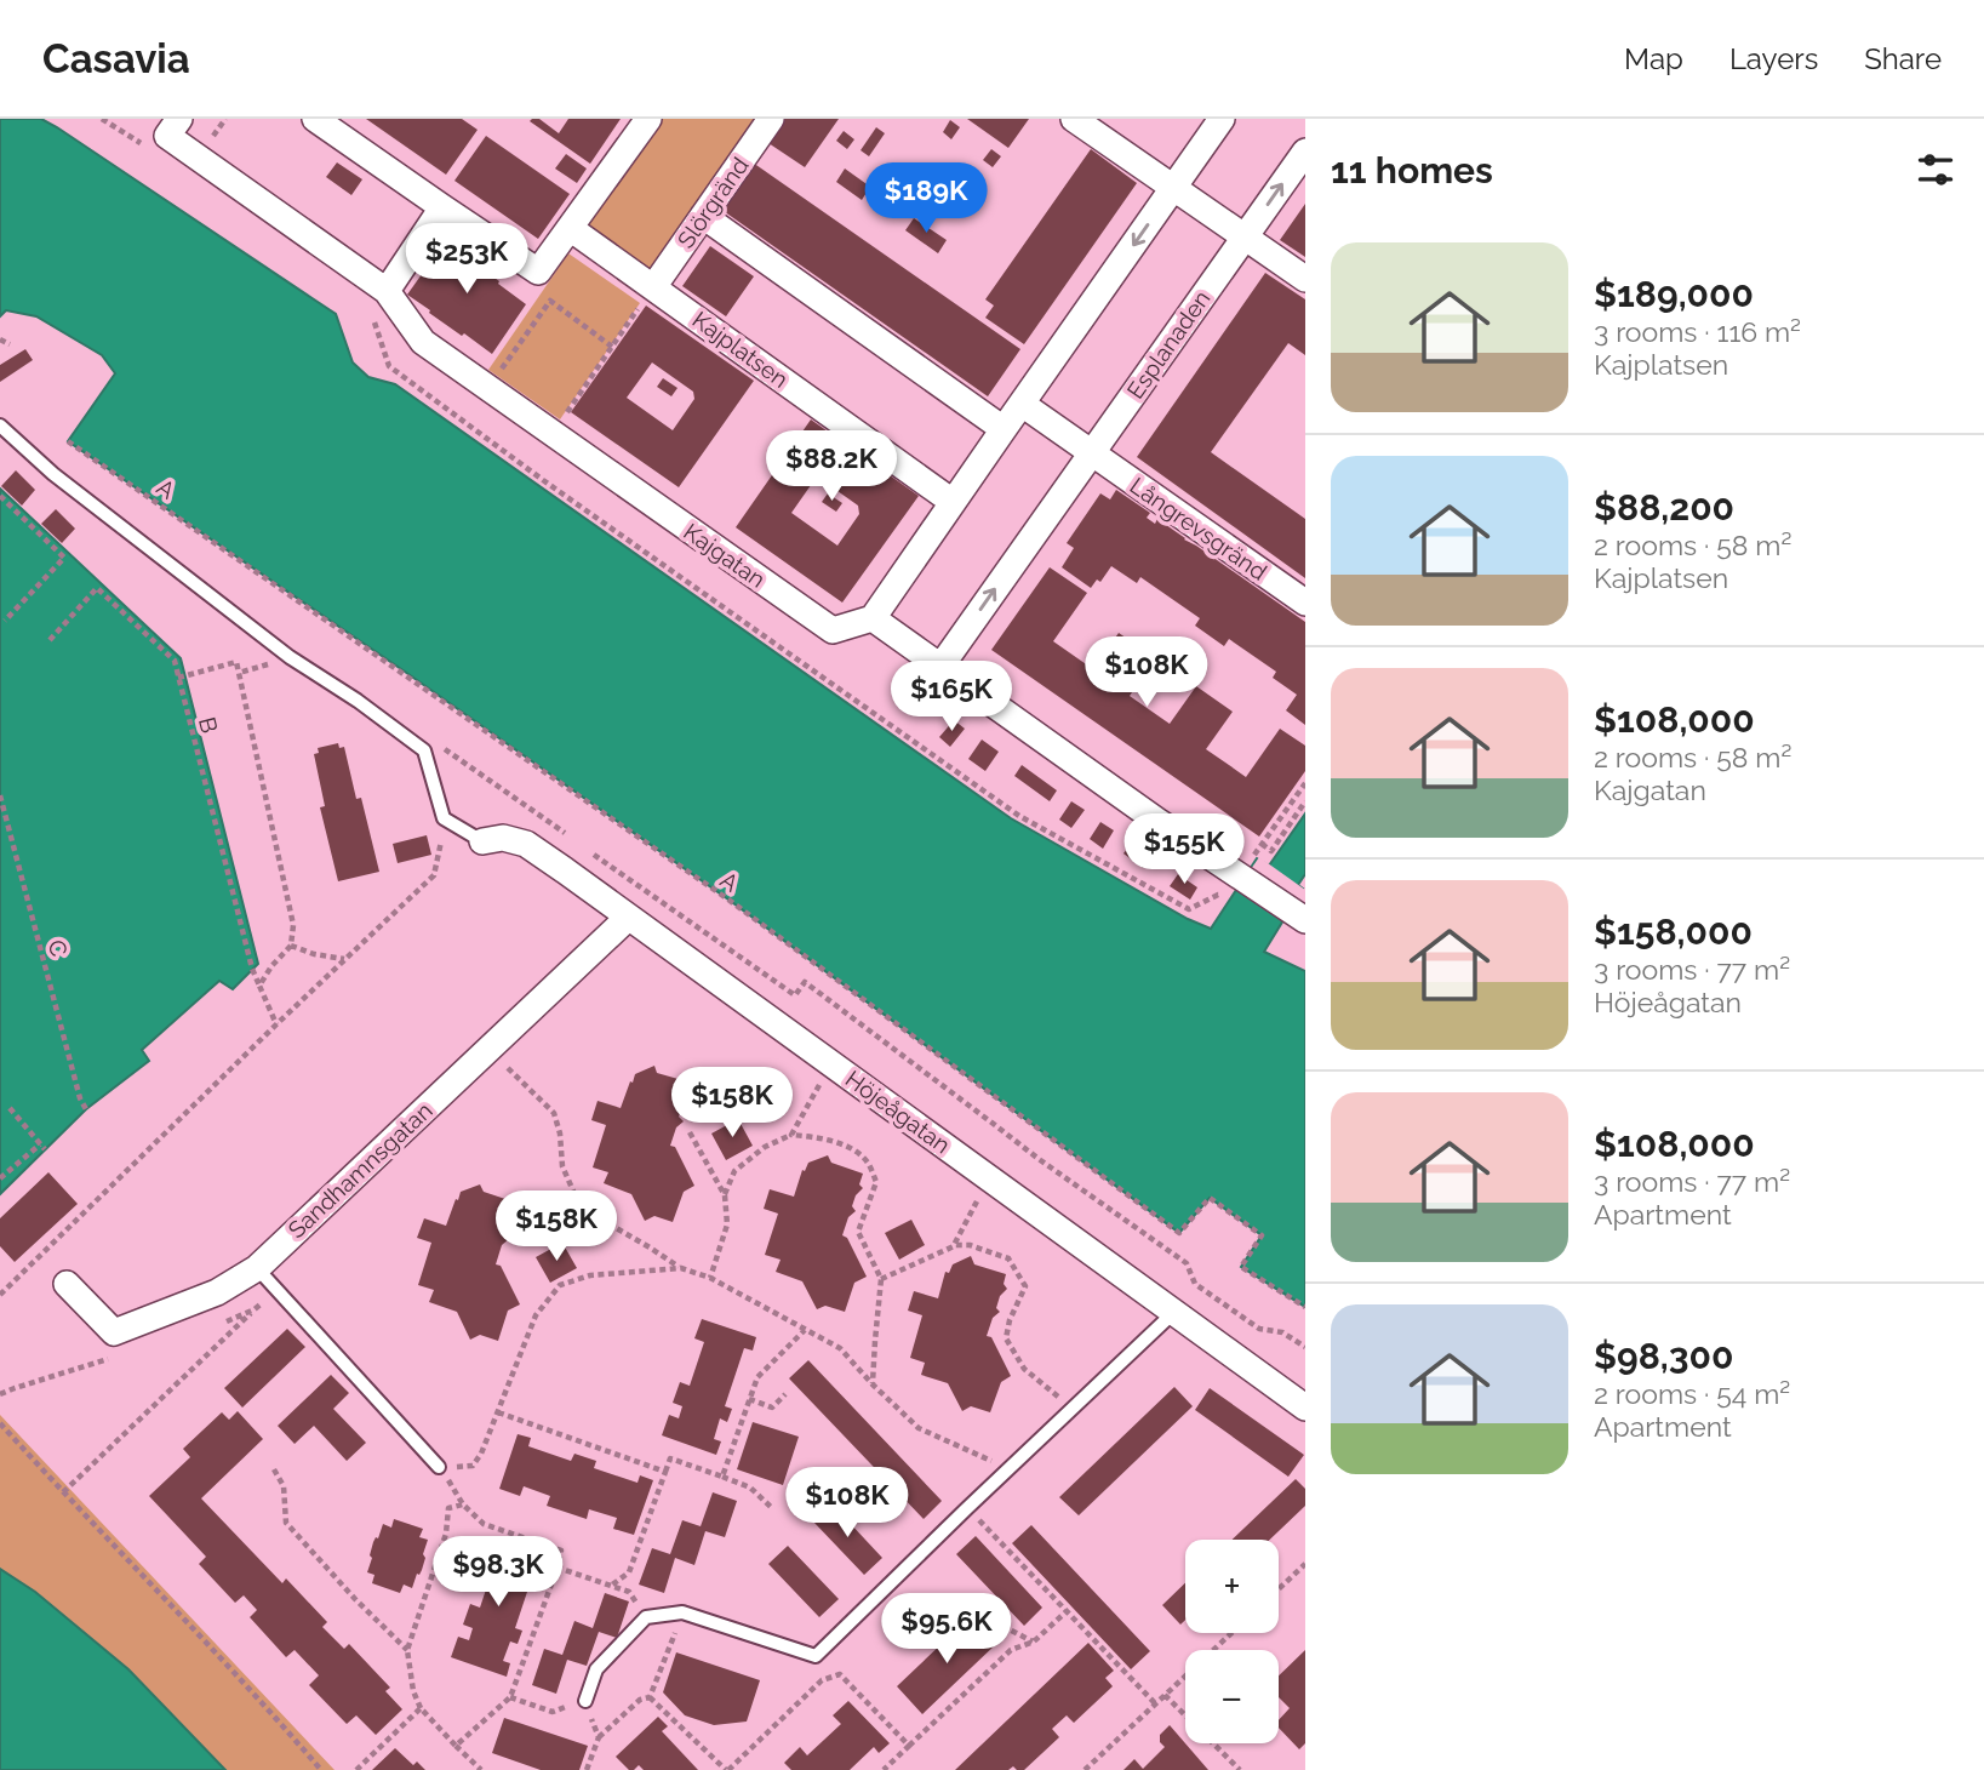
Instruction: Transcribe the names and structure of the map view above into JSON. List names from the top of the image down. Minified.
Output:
{"streets":{"street":["Slörgränd","Esplanaden","Kajplatsen","Långrevsgränd","Kajgatan","Höjeågatan","Sandhamnsgatan"],"path":["A","B","C"]},"crossings":[["Slörgränd","Kajplatsen"],["Esplanaden","Långrevsgränd"],["Höjeågatan","Sandhamnsgatan"]],"page":{"header":"Casavia","nav":["Map","Layers","Share"],"heading":"11 homes","price":["$189K","$253K","$88.2K","$108K","$165K","$155K","$158K","$158K","$108K","$98.3K","$95.6K"],"list":[{"name":"$189,000","note":"3 rooms · 116 m² · Kajplatsen"},{"name":"$88,200","note":"2 rooms · 58 m² · Kajplatsen"},{"name":"$108,000","note":"2 rooms · 58 m² · Kajgatan"},{"name":"$158,000","note":"3 rooms · 77 m² · Höjeågatan"},{"name":"$108,000","note":"3 rooms · 77 m² · Apartment"},{"name":"$98,300","note":"2 rooms · 54 m² · Apartment"}],"map_buttons":["+","−"]}}
